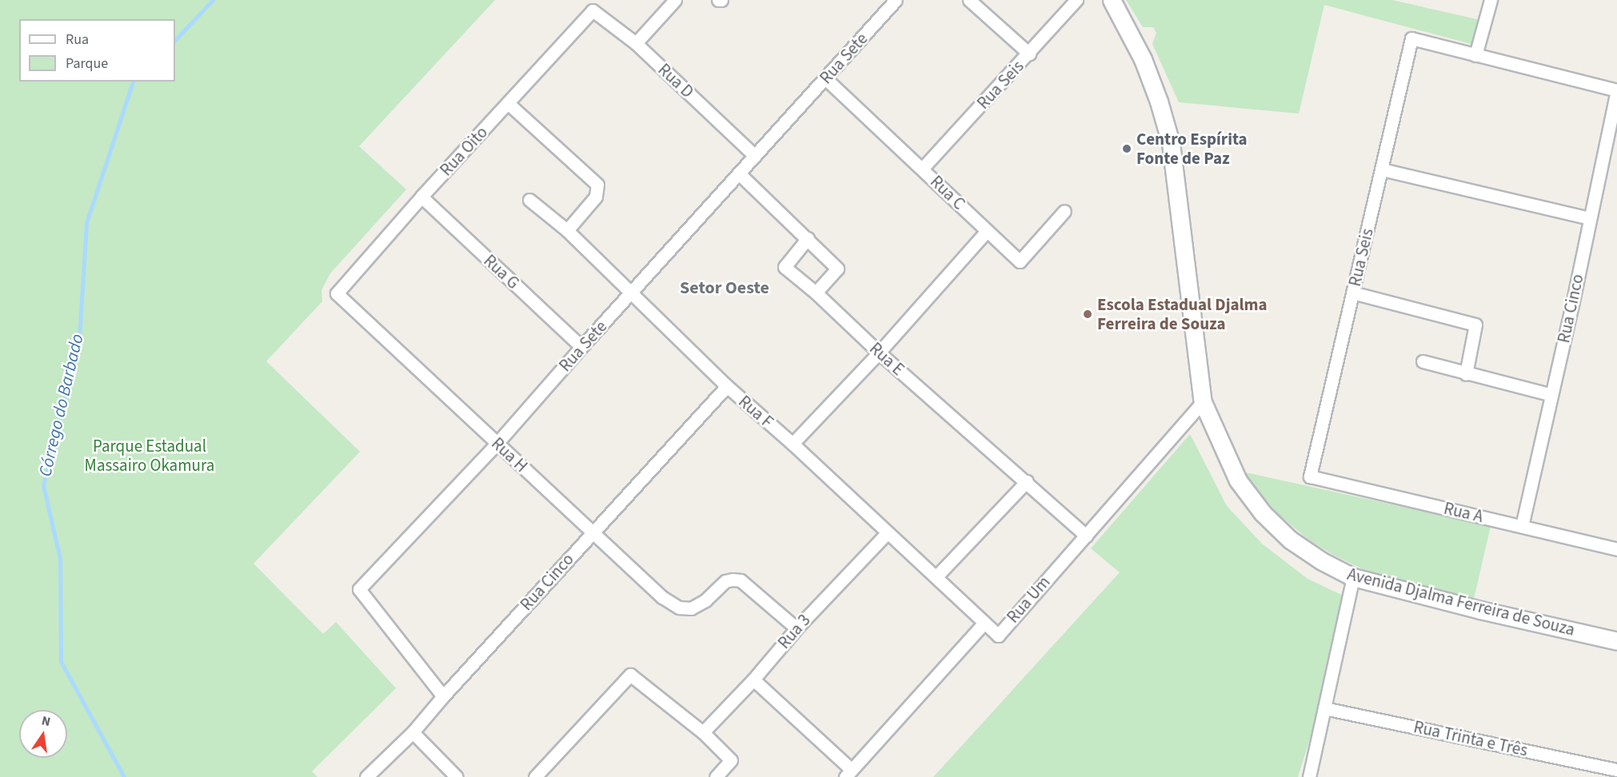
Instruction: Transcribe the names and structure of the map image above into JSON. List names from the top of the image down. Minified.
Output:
{"streets":{"main road":["Avenida Djalma Ferreira de Souza"],"street":["Rua Sete","Rua D","Rua Seis","Rua Oito","Rua C","Rua G","Rua Cinco","Rua E","Rua F","Rua H","Rua A","Rua Um","Rua 3","Rua Trinta e Três"]},"crossings":[["Rua Sete","Rua D"],["Rua Sete","Rua C"],["Rua Sete","Rua G"],["Rua Sete","Rua Cinco"],["Rua Sete","Rua F"],["Rua Sete","Rua H"],["Rua D","Rua Oito"],["Rua Seis","Rua C"],["Rua Seis","Rua A"],["Rua Oito","Rua G"],["Rua Oito","Rua H"],["Rua Cinco","Rua F"],["Rua Cinco","Rua H"],["Rua Cinco","Rua A"],["Rua E","Rua Um"],["Rua F","Rua Um"],["Rua F","Rua 3"],["Rua H","Rua 3"],["Rua Um","Avenida Djalma Ferreira de Souza"],["Rua Um","Rua 3"]],"districts":["Setor Oeste"],"water":["Córrego do Barbado"],"parks":["Parque Estadual Massairo Okamura"],"places":["Centro Espírita Fonte de Paz","Escola Estadual Djalma Ferreira de Souza"],"legend":["Rua","Parque"],"north":"top"}
